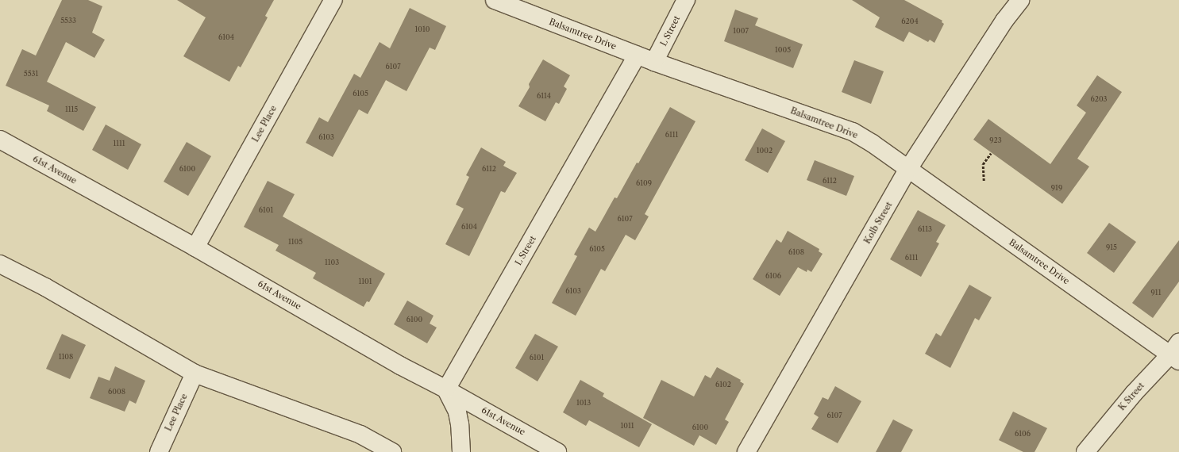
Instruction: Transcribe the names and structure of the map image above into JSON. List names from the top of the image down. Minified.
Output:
{"streets":{"street":["L Street","Balsamtree Drive","Lee Place","61st Avenue","Kolb Street","K Street"]},"crossings":[["L Street","Balsamtree Drive"],["L Street","61st Avenue"],["Balsamtree Drive","Kolb Street"],["Balsamtree Drive","K Street"],["Lee Place","61st Avenue"]],"house_numbers":["5533","6204","1010","1007","6104","1005","6107","5531","6105","6114","6203","1115","6111","6103","923","1111","1002","6100","6112","6112","6109","919","6101","6107","6104","6113","1105","915","6105","6108","6111","1103","6106","1101","6103","911","6100","1108","6101","6102","6008","1013","6107","1011","6100","6106"]}
